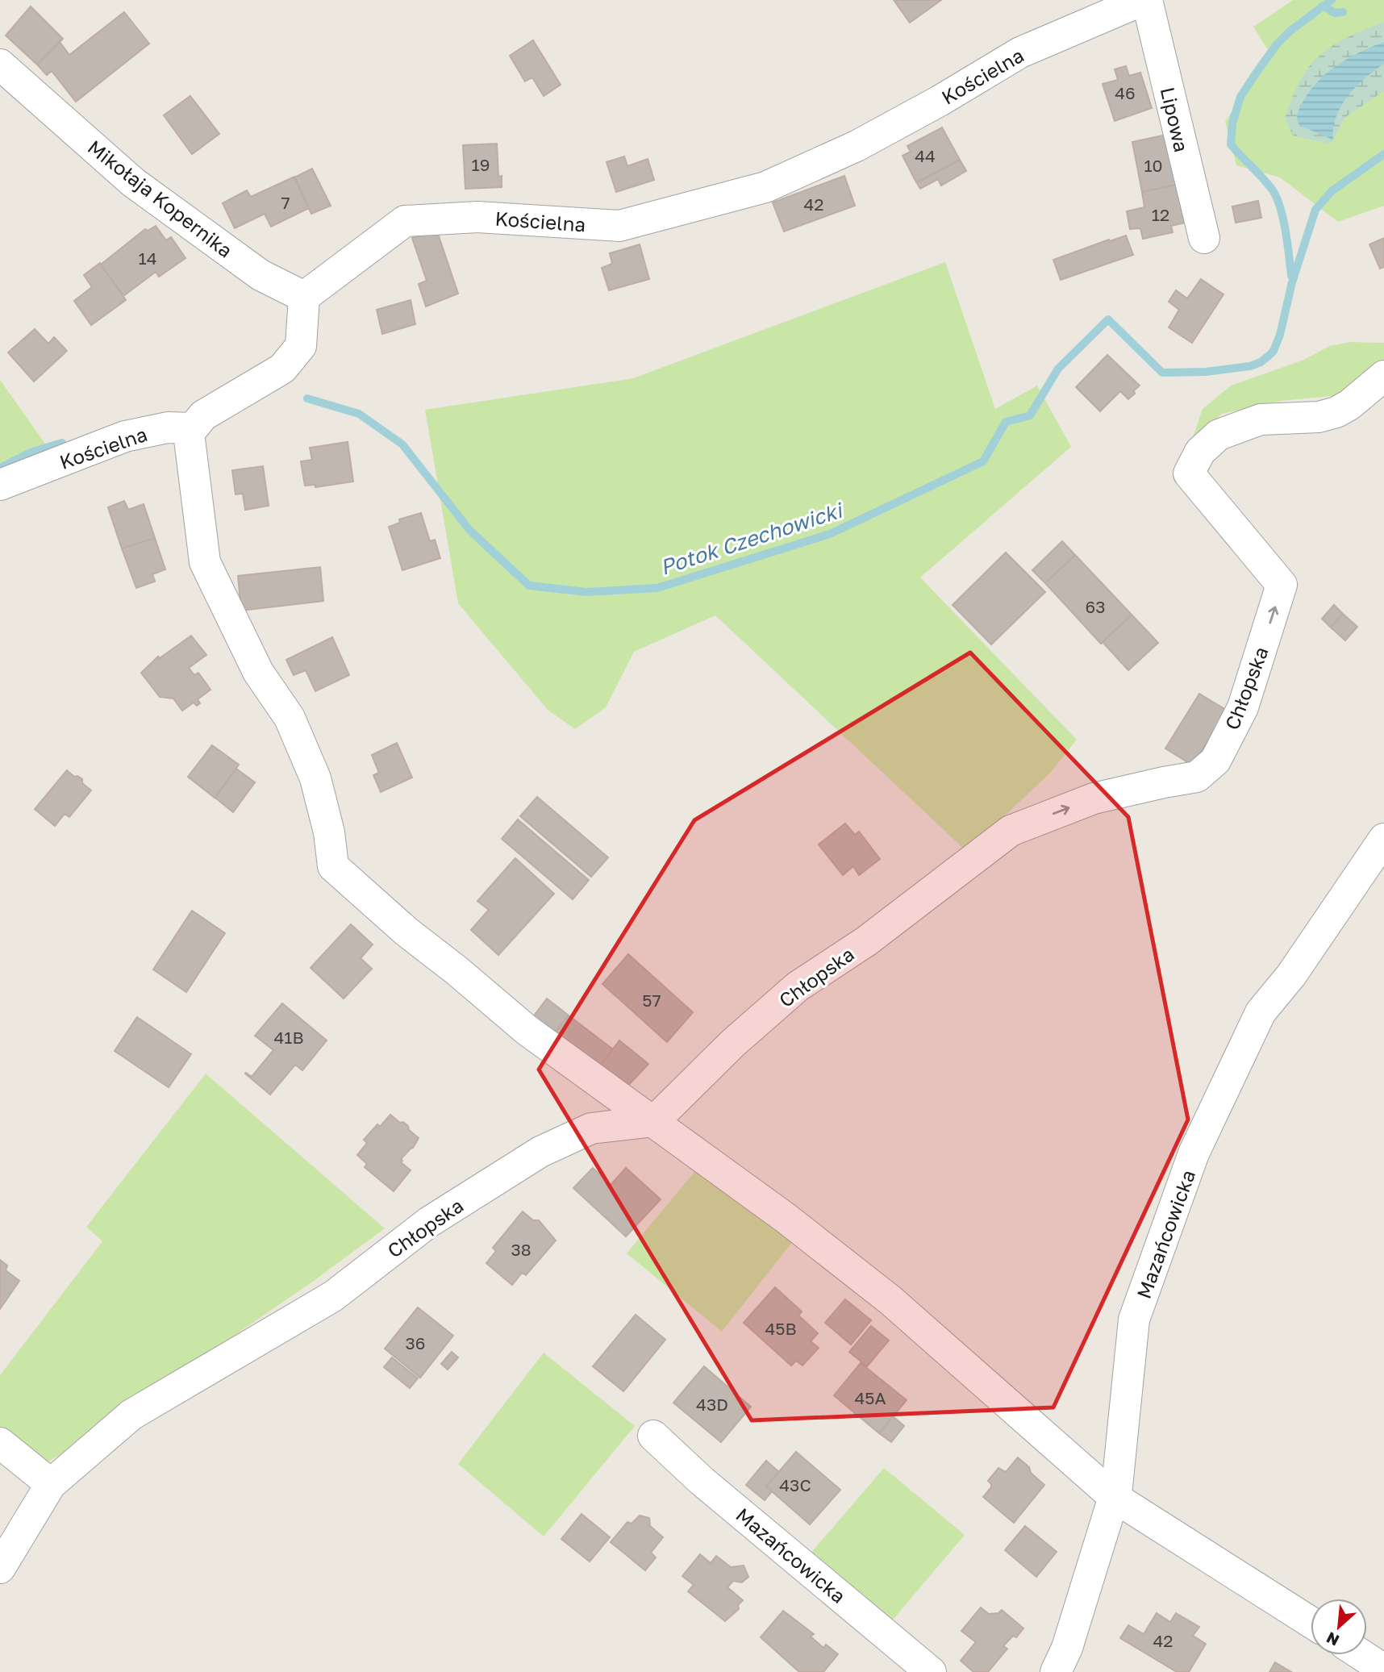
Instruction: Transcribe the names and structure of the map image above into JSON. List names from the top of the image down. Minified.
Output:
{"streets":{"street":["Kościelna","Lipowa","Mikołaja Kopernika","Chłopska","Mazańcowicka"]},"crossings":[["Kościelna","Lipowa"],["Kościelna","Mikołaja Kopernika"]],"one_way":["Chłopska"],"water":["Potok Czechowicki"],"house_numbers":["46","44","19","10","7","42","12","14","63","57","41B","38","45B","36","45A","43D","43C","42"],"north":"bottom left"}
